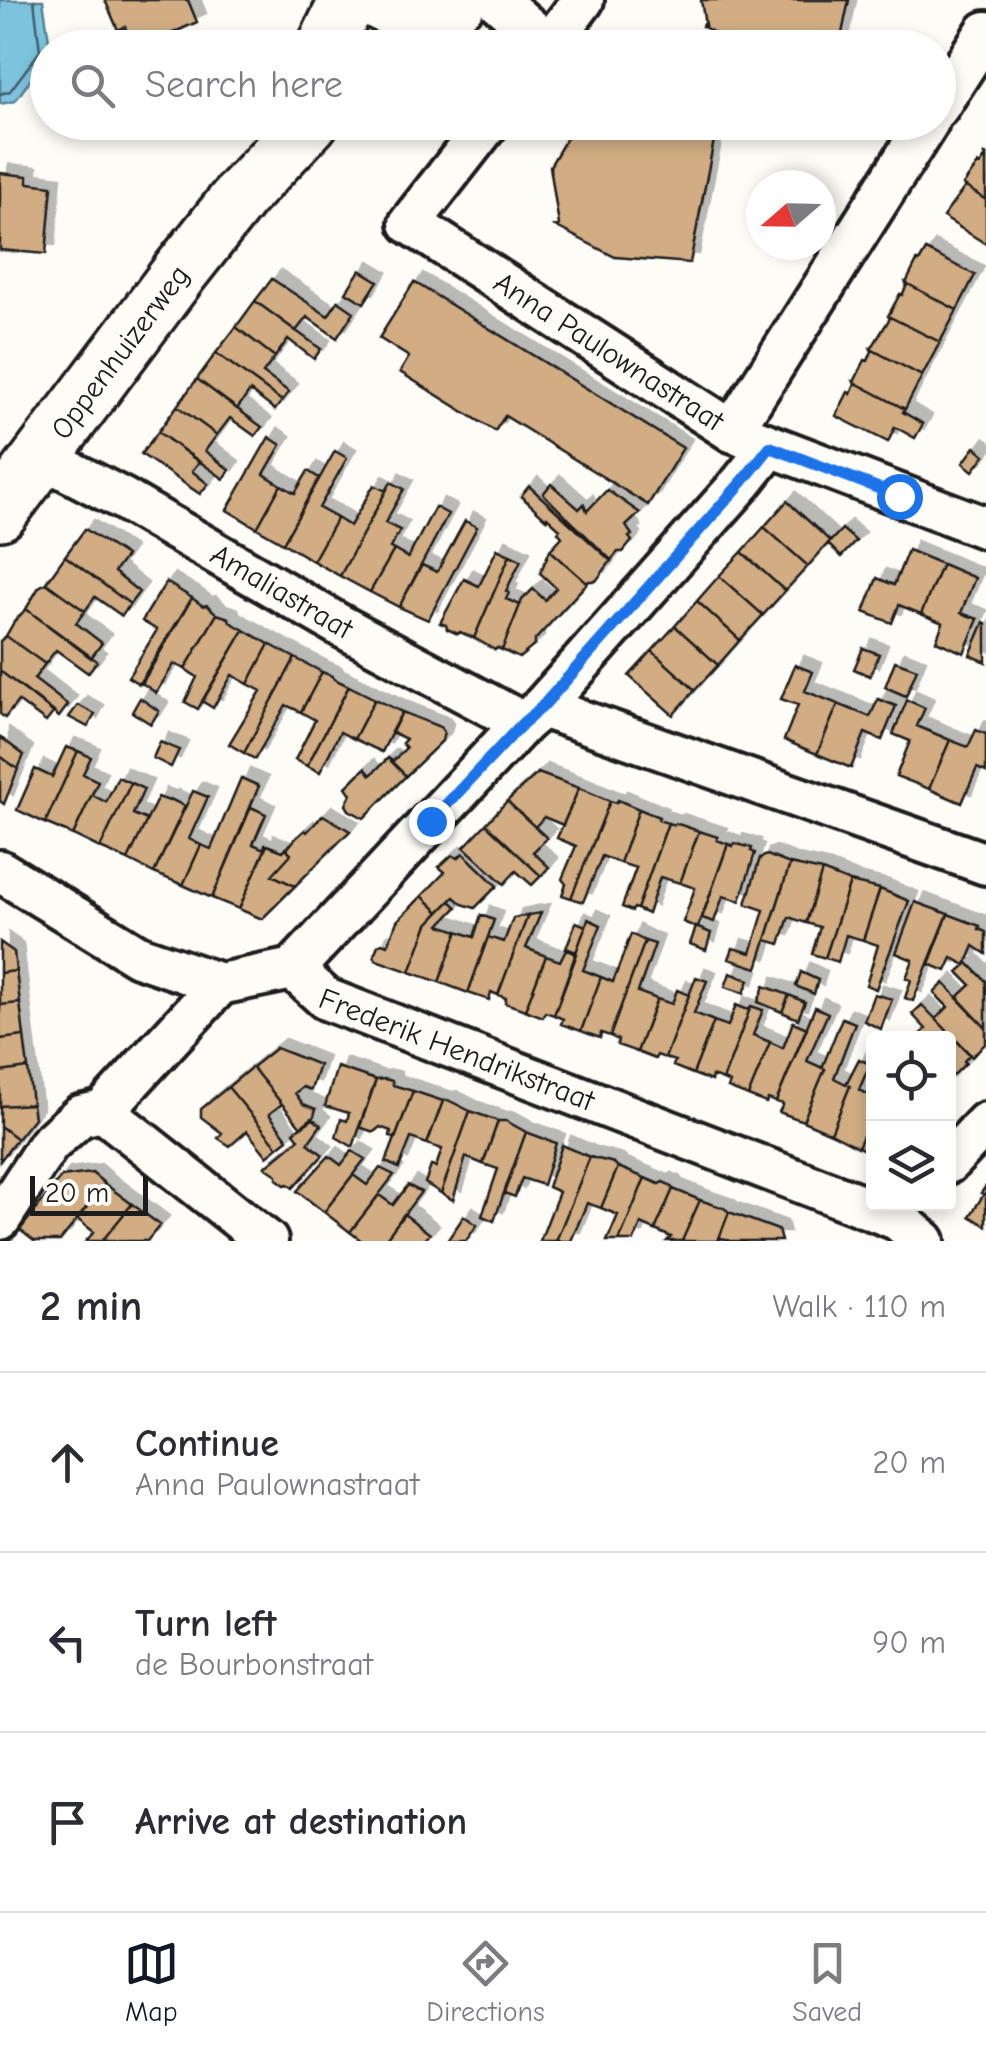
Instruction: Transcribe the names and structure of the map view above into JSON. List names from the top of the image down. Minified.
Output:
{"streets":{"main road":["Oppenhuizerweg"],"street":["Anna Paulownastraat","Amaliastraat","Frederik Hendrikstraat"]},"crossings":[["Oppenhuizerweg","Amaliastraat"]],"scale_bar":"20 m","north":"left","page":{"search":"Search here","scale":"20 m","heading":["2 min","Walk · 110 m"],"list":[["Continue","Anna Paulownastraat","20 m"],["Turn left","de Bourbonstraat","90 m"],"Arrive at destination"],"nav":["Map","Directions","Saved"]}}
